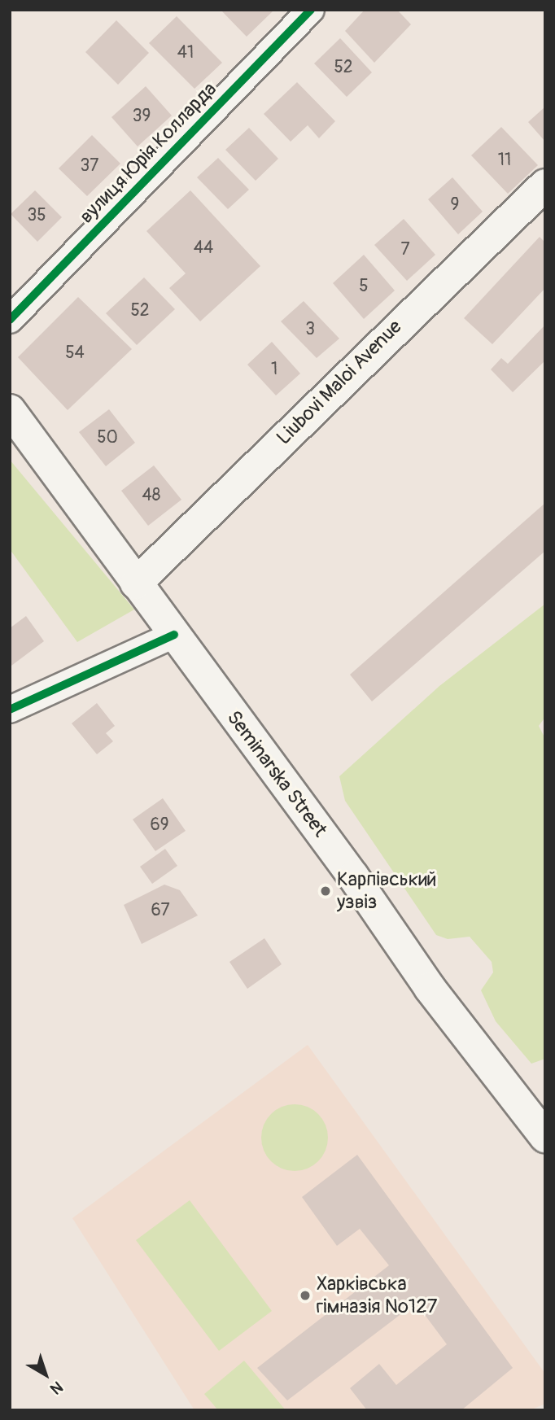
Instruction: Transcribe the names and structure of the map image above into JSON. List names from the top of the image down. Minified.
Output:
{"streets":{"main road":["Liubovi Maloi Avenue","Seminarska Street"],"street":["вулиця Юрія Колларда"]},"crossings":[["Liubovi Maloi Avenue","Seminarska Street"]],"places":["Карпівський узвіз","Харківська гімназія №127"],"house_numbers":["41","52","39","11","37","9","35","44","7","5","52","3","54","1","50","48","69","67"],"north":"bottom right"}
